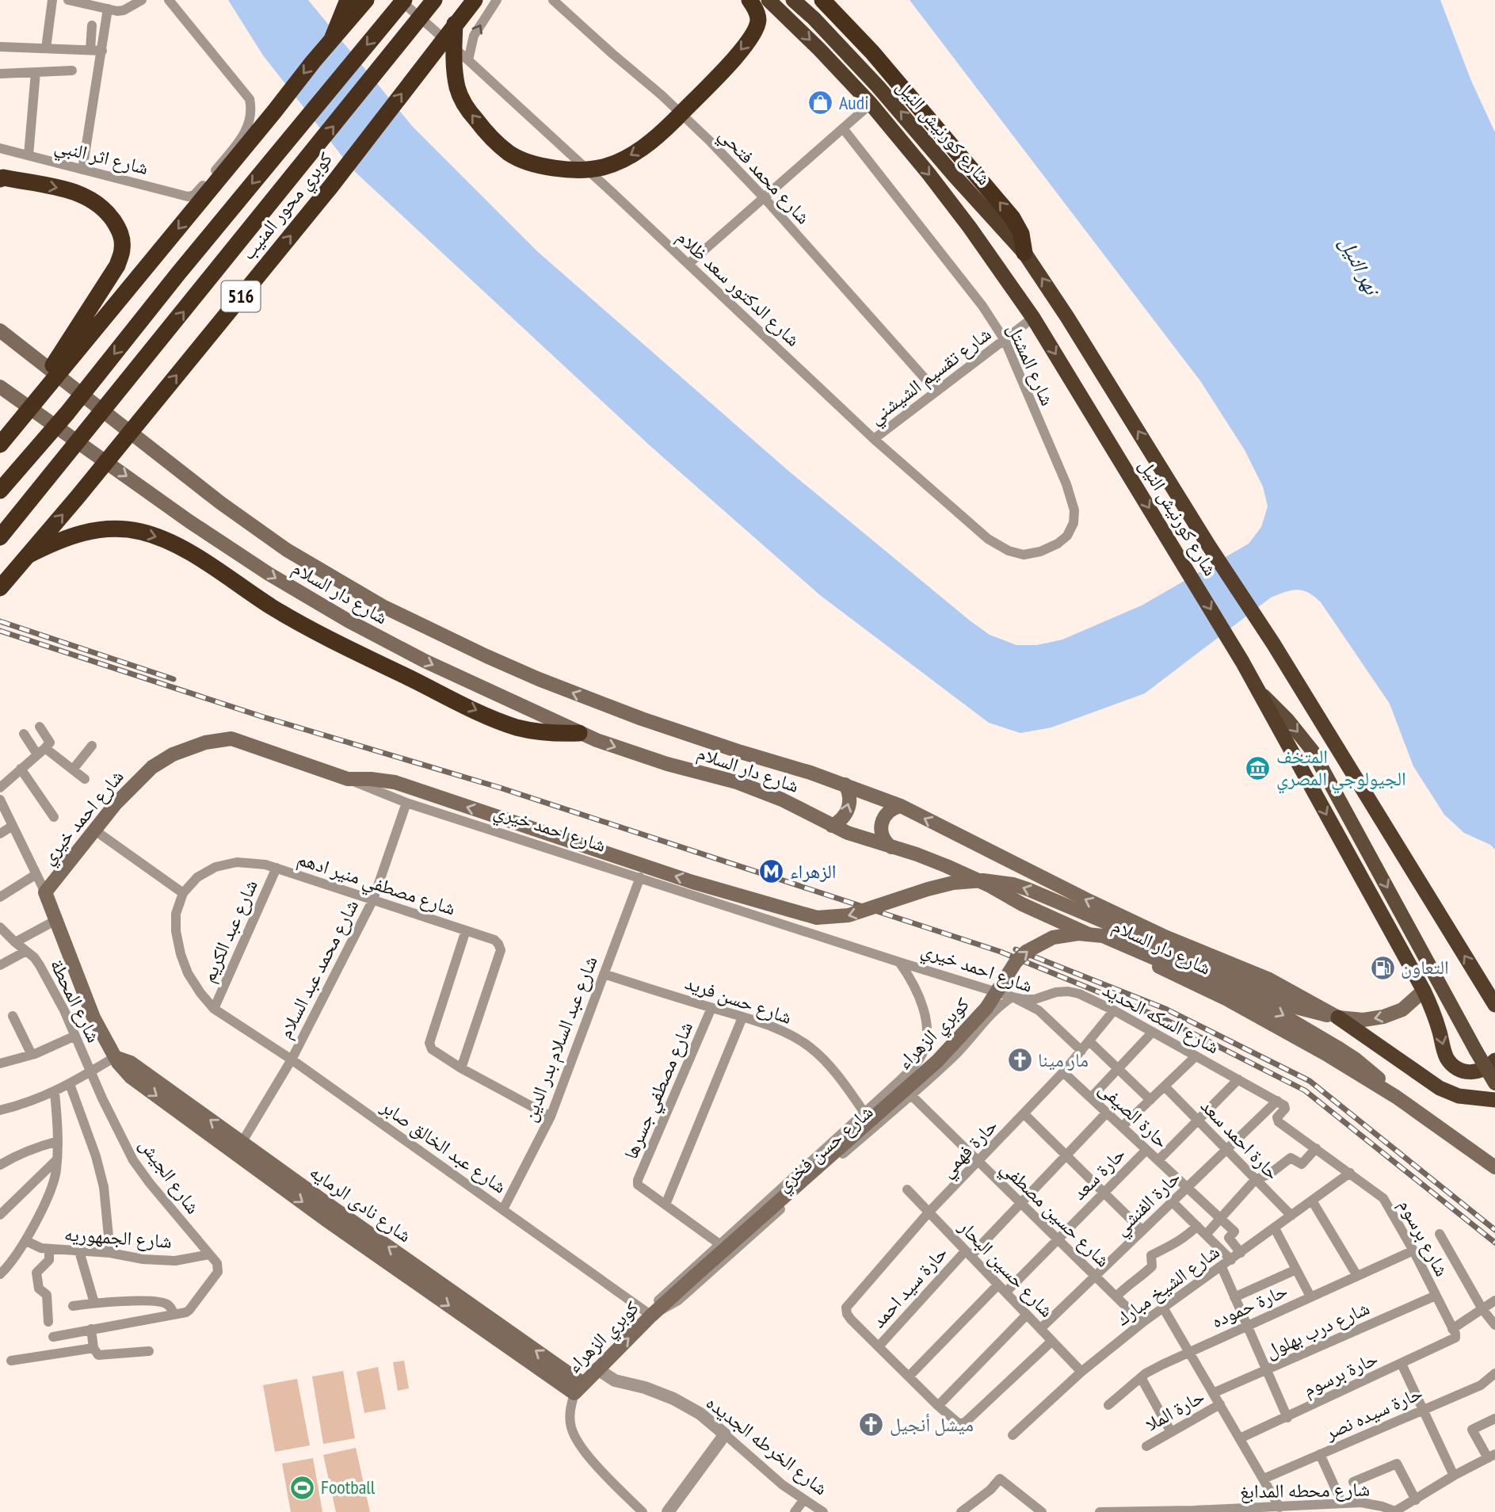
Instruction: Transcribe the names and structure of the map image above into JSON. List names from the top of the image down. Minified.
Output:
{"streets":{"highway":["شارع كورنيش النيل","كوبري محور المنيب","516"],"main road":["شارع دار السلام","شارع احمد خيري","كوبري الزهراء","شارع نادى الرمايه"],"street":["شارع اثر النبي","شارع محمد فتحي","شارع الدكتور سعد ظلام","شارع المشتل","شارع تقسيم الشيشني","شارع مصطفي منير ادهم","شارع عبد الكريم","شارع محمد عبد السلام","شارع حسن فريد","شارع المحطة","شارع السكه الحديد","شارع عبد السلام بدر الدين","شارع مصطفي جسرها","حارة الصيفى","حارة احمد سعد","شارع عبد الخالق صابر","شارع حسن فخري","حارة فهمي","حارة سعد","شارع الجيش","حارة الفنشي","شارع حسين مصطفي","شارع الجمهوريه","شارع برسوم","شارع حسين البحار","شارع الشيخ مبارك","حارة سيد احمد","حارة حموده","شارع درب بهلول","حارة برسوم","حارة الملا","حارة سيده نصر","شارع الخرطه الجديده","شارع محطه المدابغ"]},"crossings":[["شارع كورنيش النيل","شارع تقسيم الشيشني"],["شارع كورنيش النيل","شارع دار السلام"],["شارع محمد فتحي","شارع تقسيم الشيشني"],["شارع الدكتور سعد ظلام","شارع المشتل"],["شارع الدكتور سعد ظلام","شارع تقسيم الشيشني"],["شارع المشتل","شارع تقسيم الشيشني"],["شارع دار السلام","كوبري الزهراء"],["شارع احمد خيري","شارع محمد عبد السلام"],["شارع احمد خيري","شارع السكه الحديد"],["شارع احمد خيري","شارع عبد السلام بدر الدين"],["شارع احمد خيري","شارع حسن فخري"],["شارع احمد خيري","حارة فهمي"],["شارع احمد خيري","شارع نادى الرمايه"],["شارع مصطفي منير ادهم","شارع عبد الكريم"],["شارع مصطفي منير ادهم","شارع محمد عبد السلام"],["شارع مصطفي منير ادهم","شارع عبد السلام بدر الدين"],["شارع مصطفي منير ادهم","شارع عبد الخالق صابر"],["شارع عبد الكريم","شارع عبد الخالق صابر"],["شارع محمد عبد السلام","شارع عبد الخالق صابر"],["شارع محمد عبد السلام","شارع نادى الرمايه"],["شارع حسن فريد","شارع عبد السلام بدر الدين"],["شارع حسن فريد","شارع مصطفي جسرها"],["شارع حسن فريد","شارع حسن فخري"],["شارع المحطة","شارع الجيش"],["شارع السكه الحديد","شارع حسن فخري"],["شارع السكه الحديد","حارة فهمي"],["شارع السكه الحديد","حارة الفنشي"],["شارع السكه الحديد","شارع برسوم"],["كوبري الزهراء","شارع عبد الخالق صابر"],["كوبري الزهراء","شارع حسن فخري"],["كوبري الزهراء","شارع نادى الرمايه"],["كوبري الزهراء","شارع الخرطه الجديده"],["شارع عبد السلام بدر الدين","شارع عبد الخالق صابر"],["شارع مصطفي جسرها","شارع حسن فخري"],["حارة الصيفى","حارة فهمي"],["حارة الصيفى","حارة سعد"],["حارة الصيفى","حارة الفنشي"],["حارة الصيفى","شارع الشيخ مبارك"],["حارة الصيفى","حارة سيد احمد"],["حارة احمد سعد","حارة الفنشي"],["حارة احمد سعد","شارع الشيخ مبارك"],["شارع عبد الخالق صابر","شارع حسن فخري"],["شارع حسن فخري","شارع حسين مصطفي"],["حارة فهمي","شارع حسين مصطفي"],["حارة فهمي","شارع حسين البحار"],["حارة فهمي","حارة سيد احمد"],["حارة سعد","شارع حسين مصطفي"],["حارة سعد","شارع حسين البحار"],["شارع الجيش","شارع الجمهوريه"],["حارة الفنشي","شارع حسين مصطفي"],["حارة الفنشي","شارع برسوم"],["حارة الفنشي","شارع حسين البحار"],["شارع حسين مصطفي","شارع الشيخ مبارك"],["شارع حسين مصطفي","حارة سيد احمد"],["شارع برسوم","شارع الشيخ مبارك"],["شارع برسوم","حارة حموده"],["شارع برسوم","شارع درب بهلول"],["شارع برسوم","حارة برسوم"],["شارع حسين البحار","شارع الشيخ مبارك"],["شارع حسين البحار","حارة سيد احمد"]],"one_way":["كوبري الزهراء"],"water":["نهر النيل"],"places":{"shop":["Audi"],"museum":["المتخف الجيولوجي المصري"],"metro station":["الزهراء"],"fuel station":["التعاون"],"church":["مار مينا","ميشل أنجيل"],"sports":["Football"]}}
